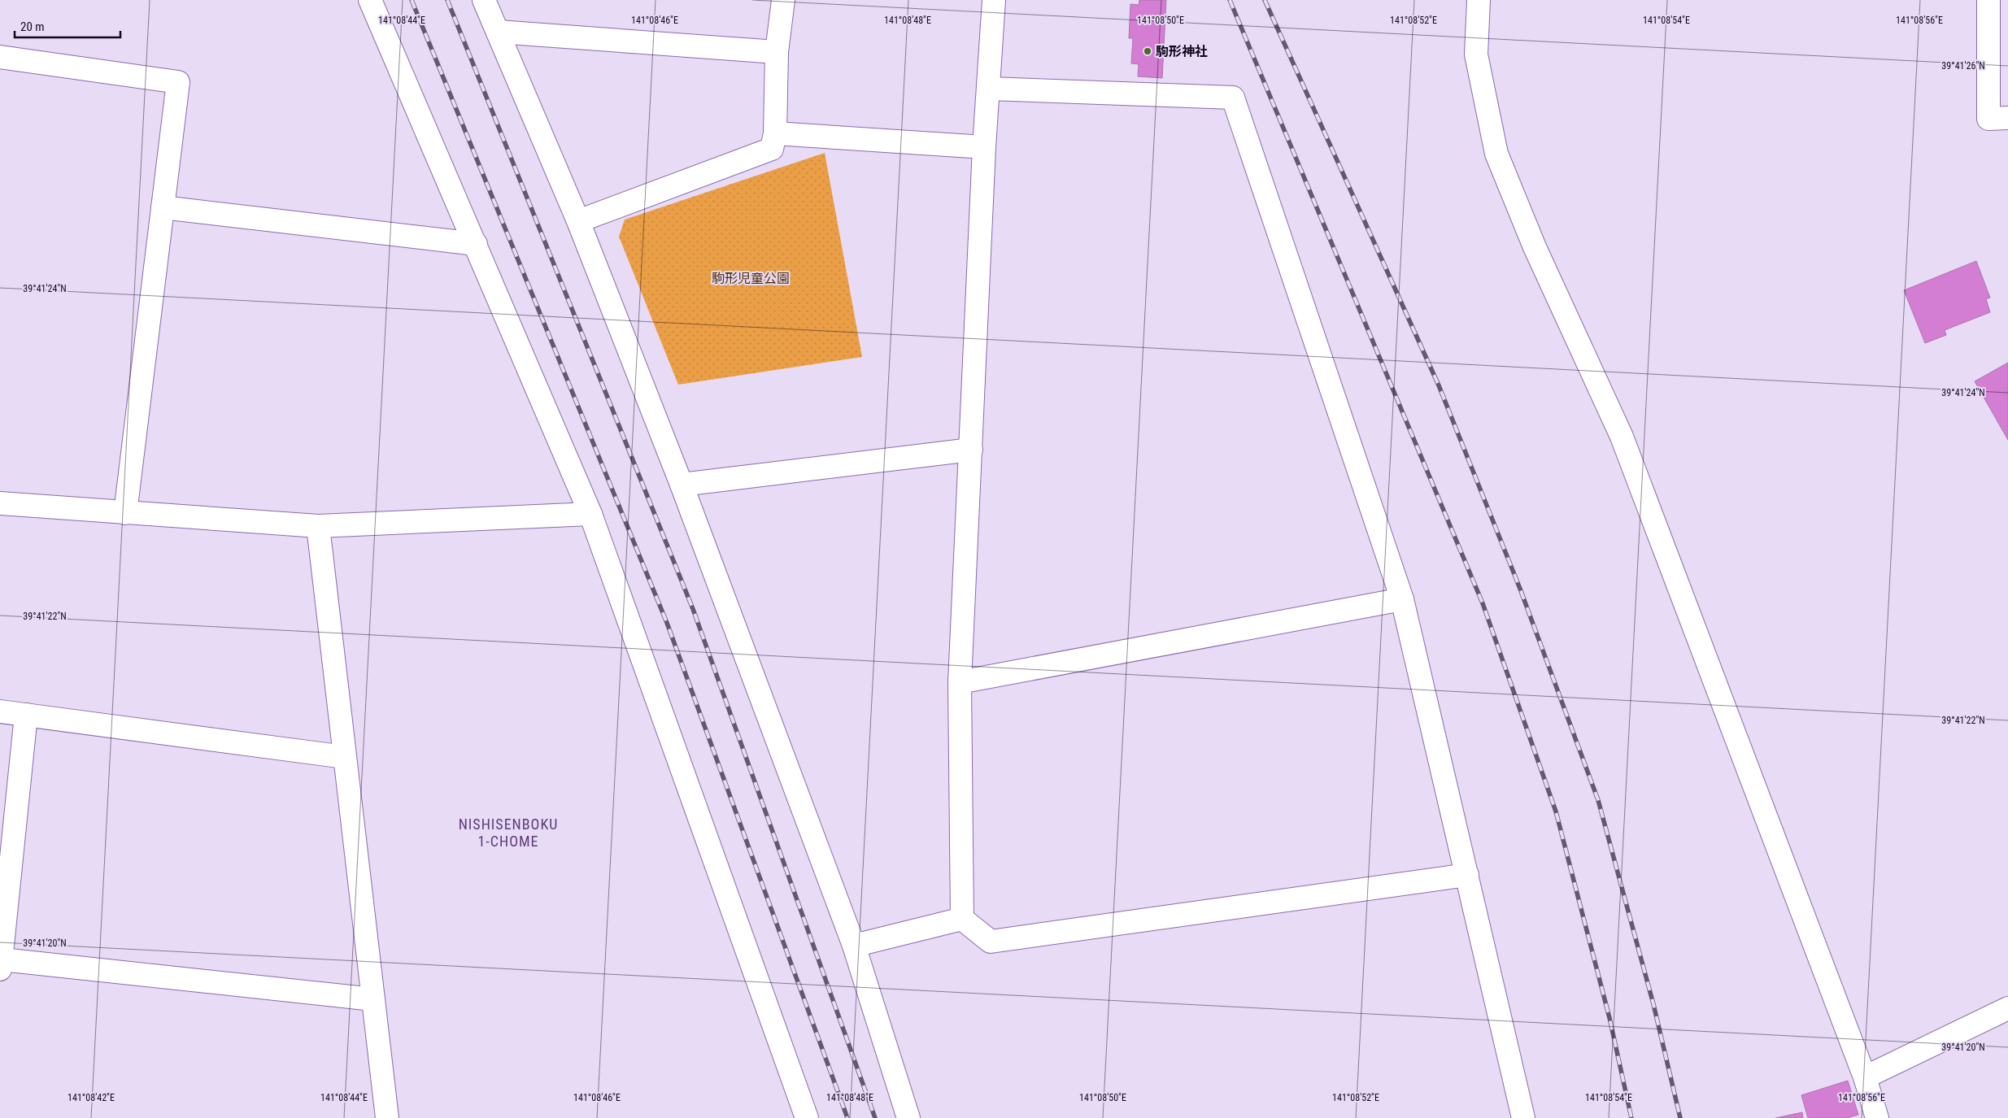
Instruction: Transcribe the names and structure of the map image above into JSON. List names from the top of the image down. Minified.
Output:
{"districts":["NISHISENBOKU 1-CHOME"],"parks":["駒形児童公園"],"places":["駒形神社"],"scale_bar":"20 m","coordinates":["141°08'44\"E","141°08'46\"E","141°08'48\"E","141°08'50\"E","141°08'52\"E","141°08'54\"E","141°08'56\"E","39°41'26\"N","39°41'24\"N","39°41'22\"N","39°41'20\"N","141°08'42\"E"]}
